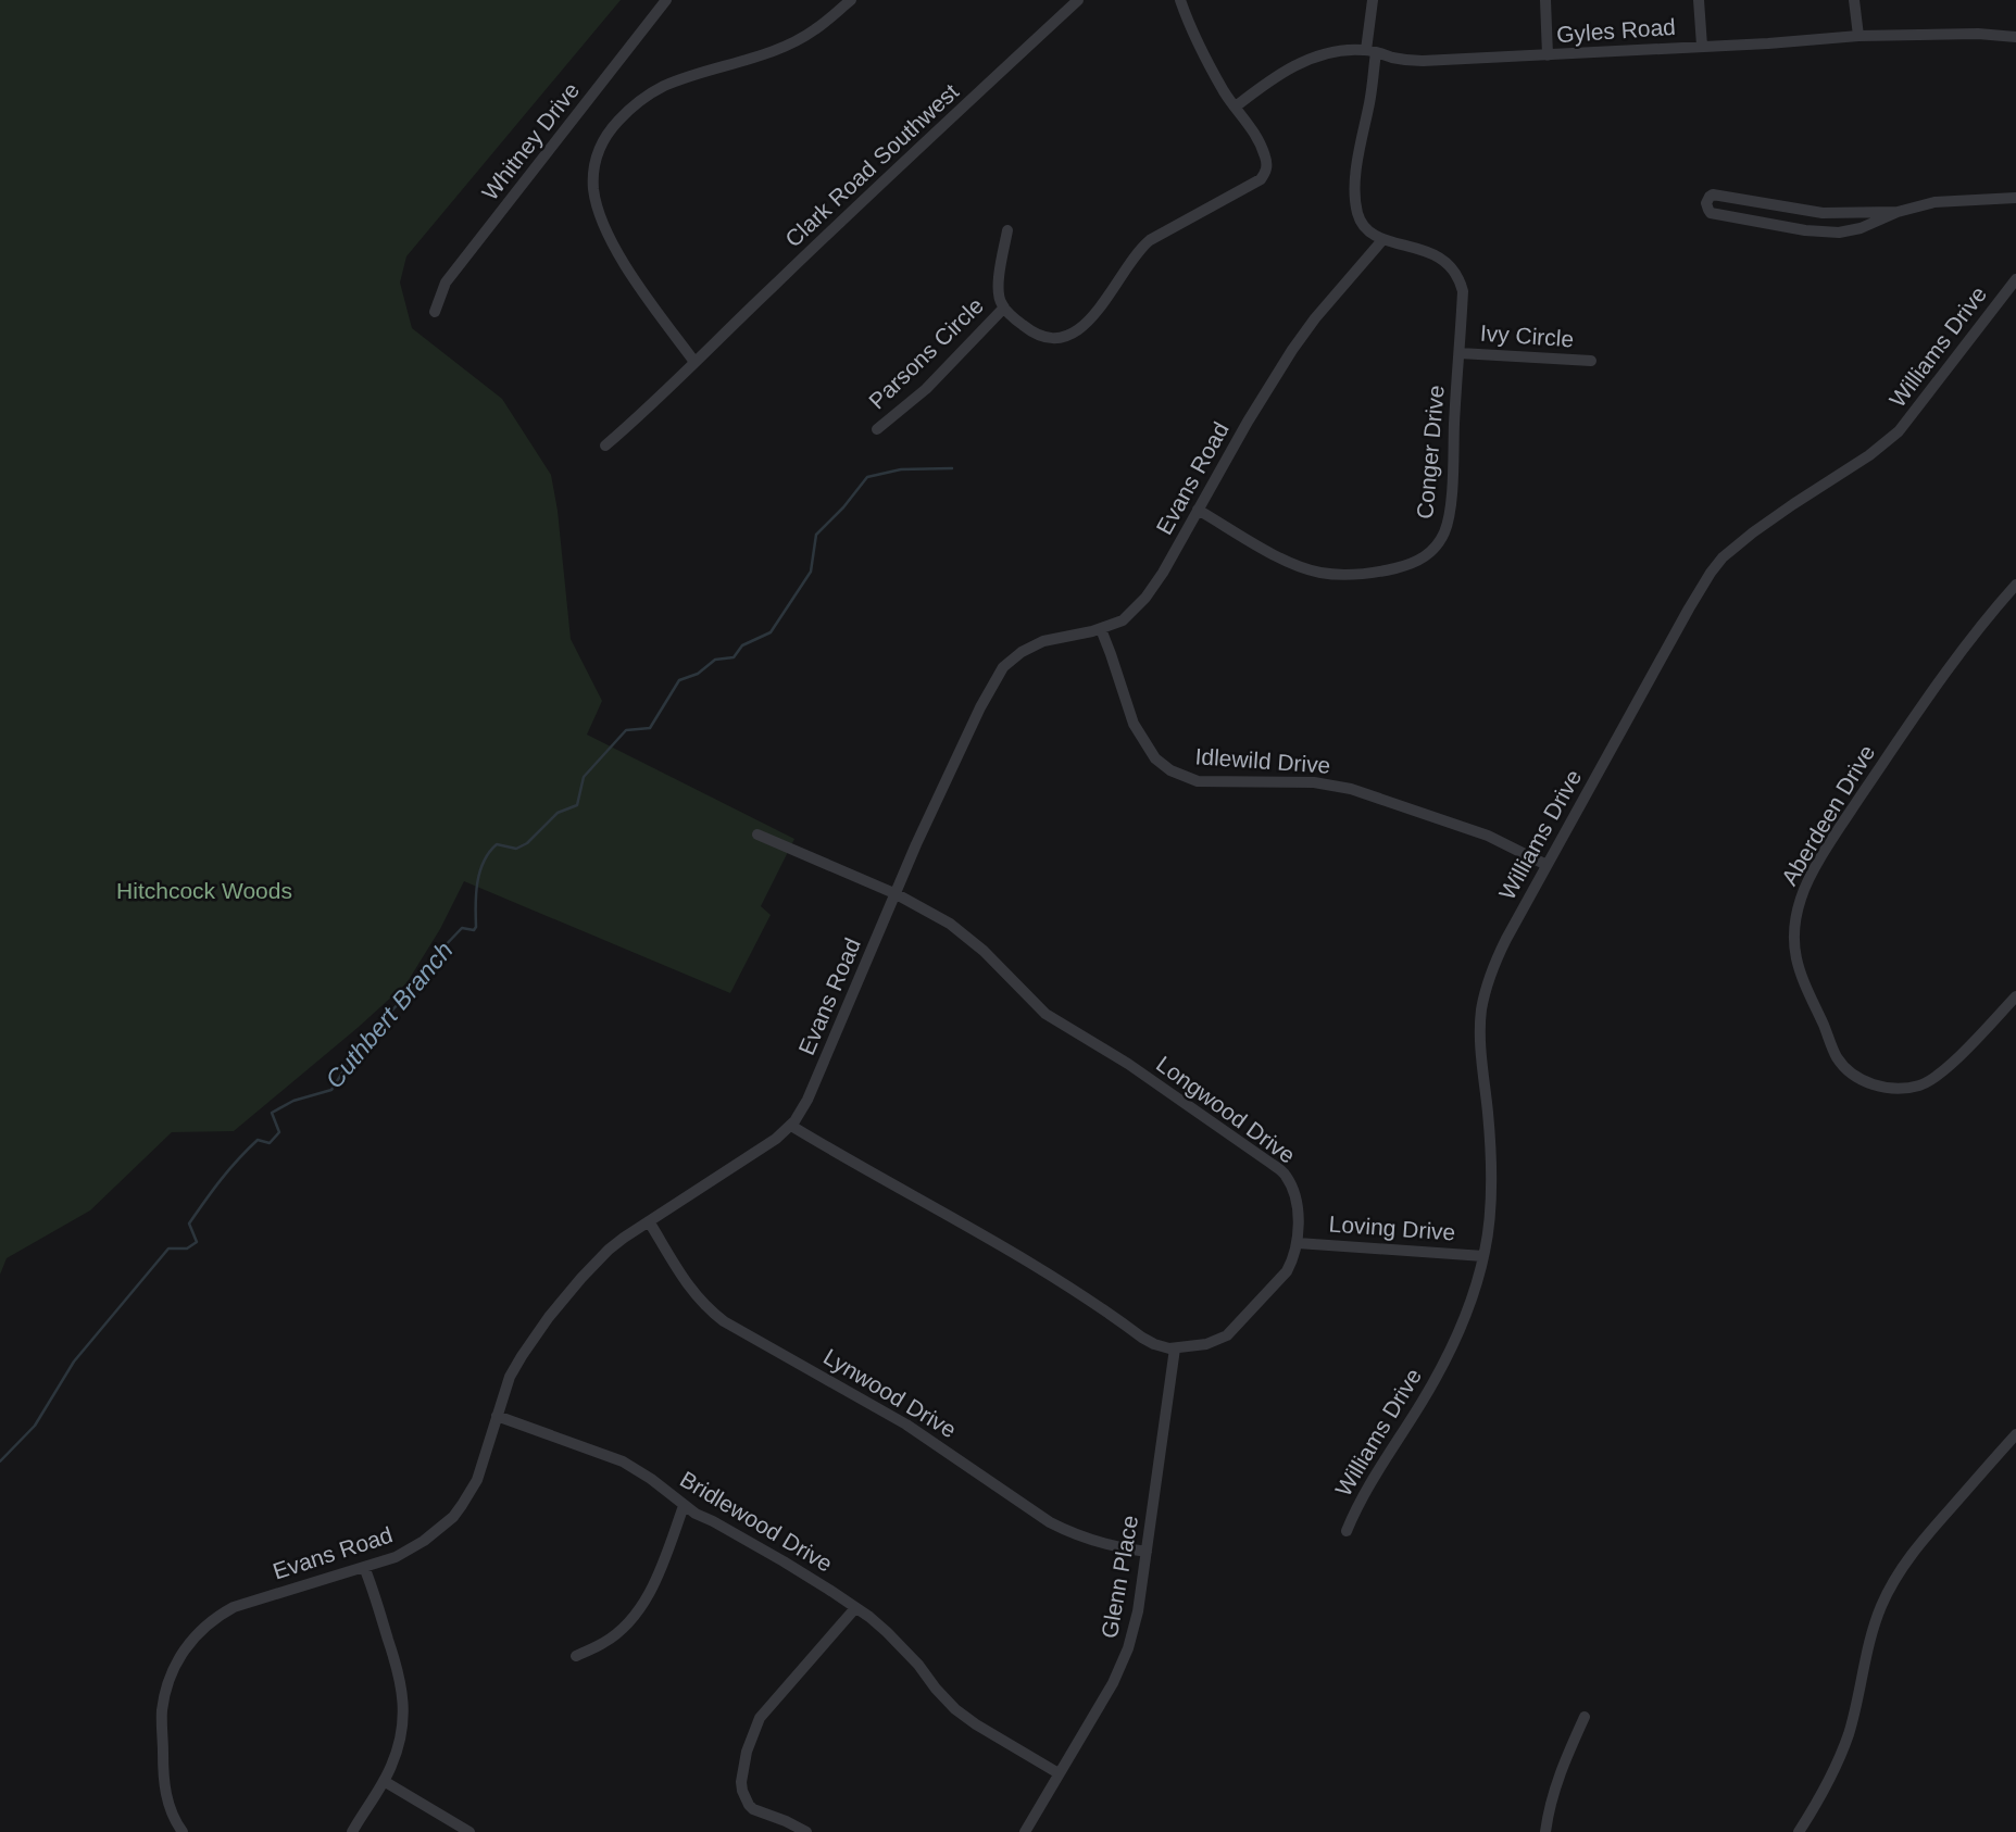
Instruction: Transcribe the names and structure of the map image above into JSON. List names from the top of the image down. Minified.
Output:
{"streets":{"street":["Gyles Road","Whitney Drive","Clark Road Southwest","Ivy Circle","Williams Drive","Parsons Circle","Conger Drive","Evans Road","Idlewild Drive","Aberdeen Drive","Longwood Drive","Loving Drive","Lynwood Drive","Bridlewood Drive","Glenn Place"]},"crossings":[["Ivy Circle","Conger Drive"],["Williams Drive","Idlewild Drive"],["Williams Drive","Loving Drive"],["Conger Drive","Evans Road"],["Evans Road","Idlewild Drive"],["Evans Road","Longwood Drive"],["Evans Road","Lynwood Drive"],["Evans Road","Bridlewood Drive"],["Longwood Drive","Loving Drive"],["Longwood Drive","Glenn Place"],["Lynwood Drive","Glenn Place"],["Bridlewood Drive","Glenn Place"]],"water":["Cuthbert Branch"],"parks":["Hitchcock Woods"]}
